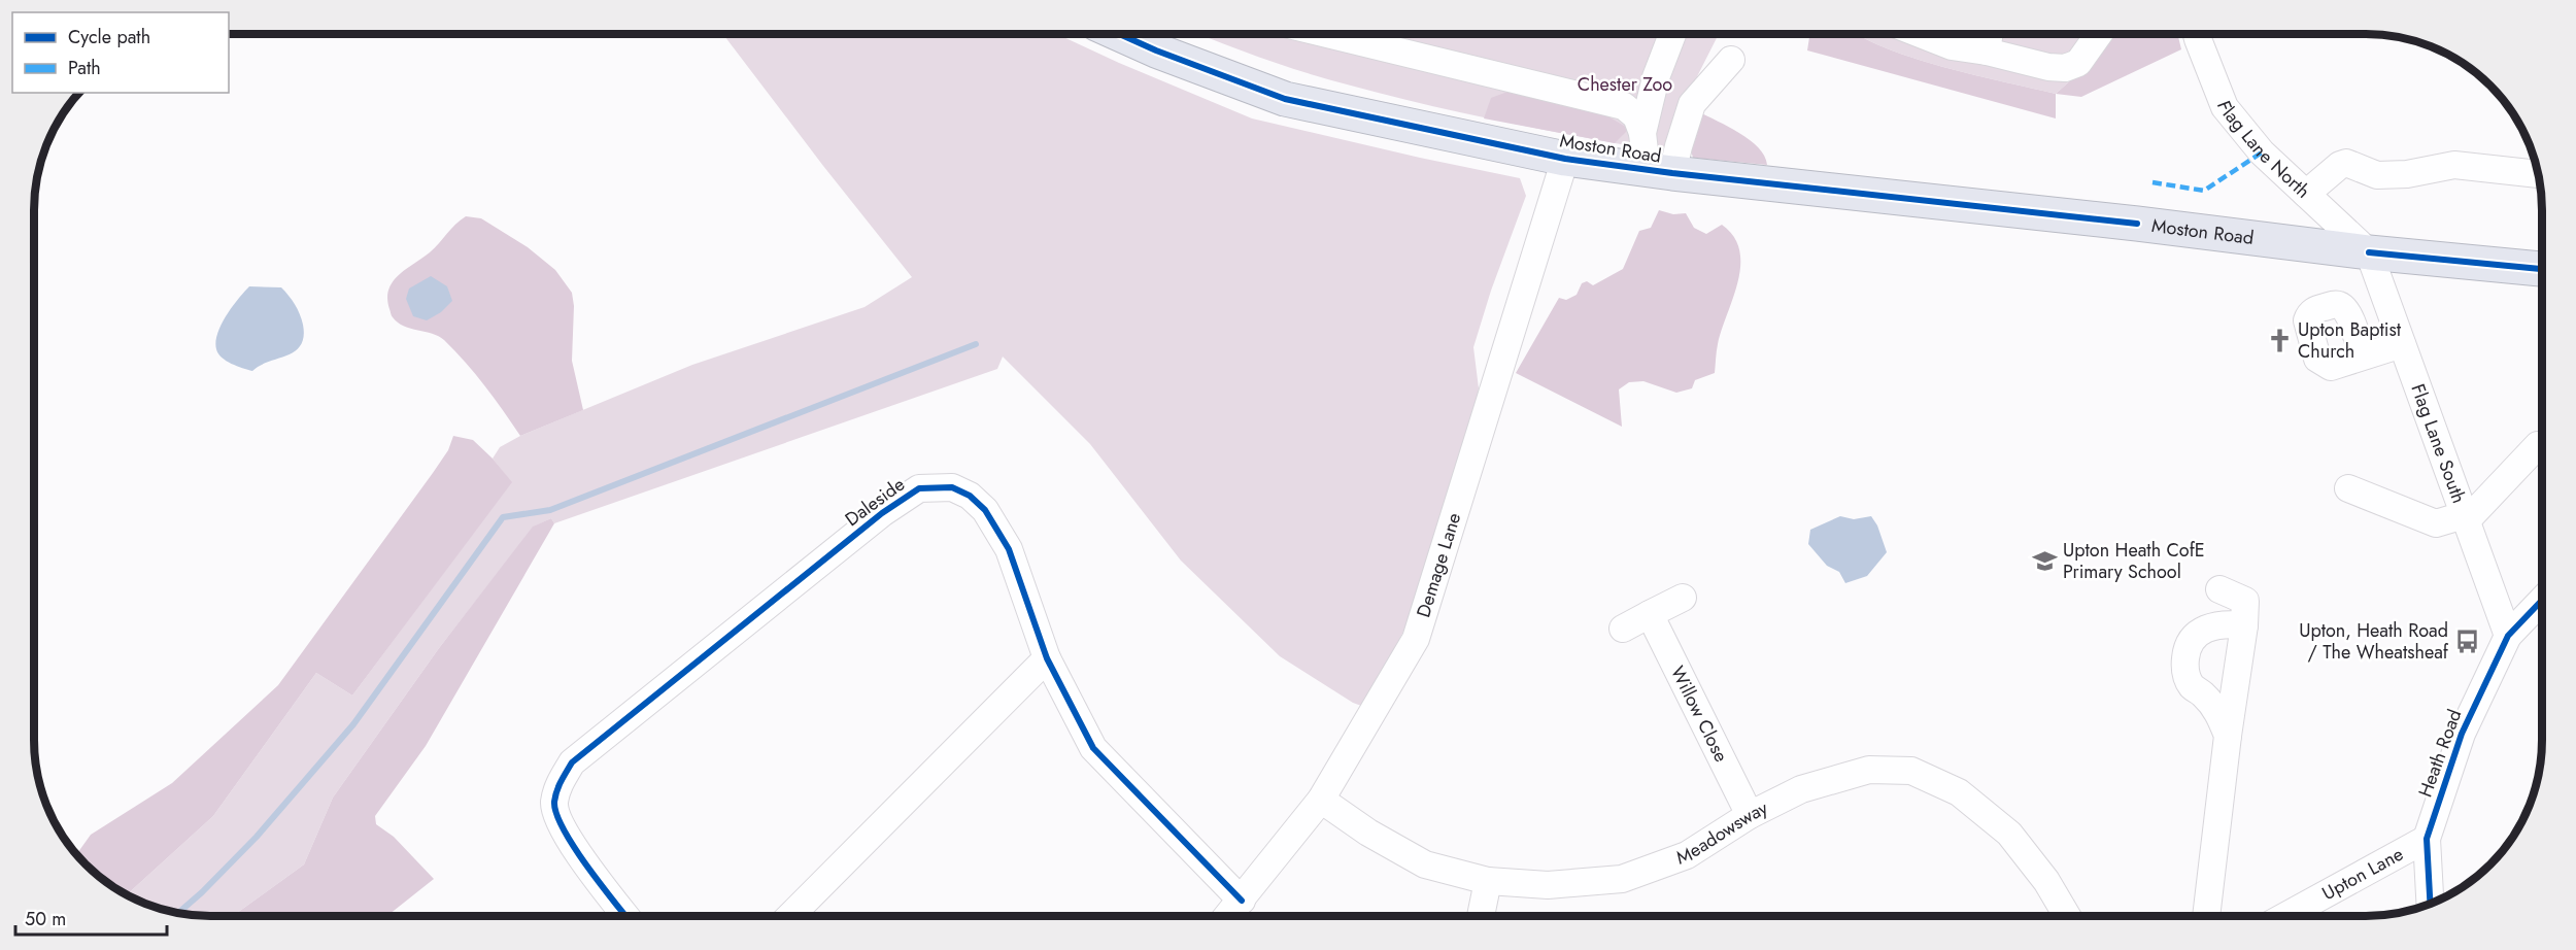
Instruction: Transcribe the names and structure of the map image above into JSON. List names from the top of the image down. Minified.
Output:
{"streets":{"highway":["Moston Road"],"street":["Flag Lane North","Flag Lane South","Daleside","Demage Lane","Willow Close","Heath Road","Meadowsway","Upton Lane"]},"crossings":[["Flag Lane North","Moston Road"],["Flag Lane North","Flag Lane South"],["Moston Road","Flag Lane South"],["Moston Road","Demage Lane"],["Flag Lane South","Heath Road"],["Daleside","Demage Lane"],["Demage Lane","Meadowsway"],["Willow Close","Meadowsway"],["Heath Road","Upton Lane"]],"parks":["Chester Zoo"],"places":{"church":["Upton Baptist Church"],"school or university":["Upton Heath CofE Primary School"],"bus stop":["Upton, Heath Road / The Wheatsheaf"]},"legend":["Cycle path","Path"],"scale_bar":"50 m"}
